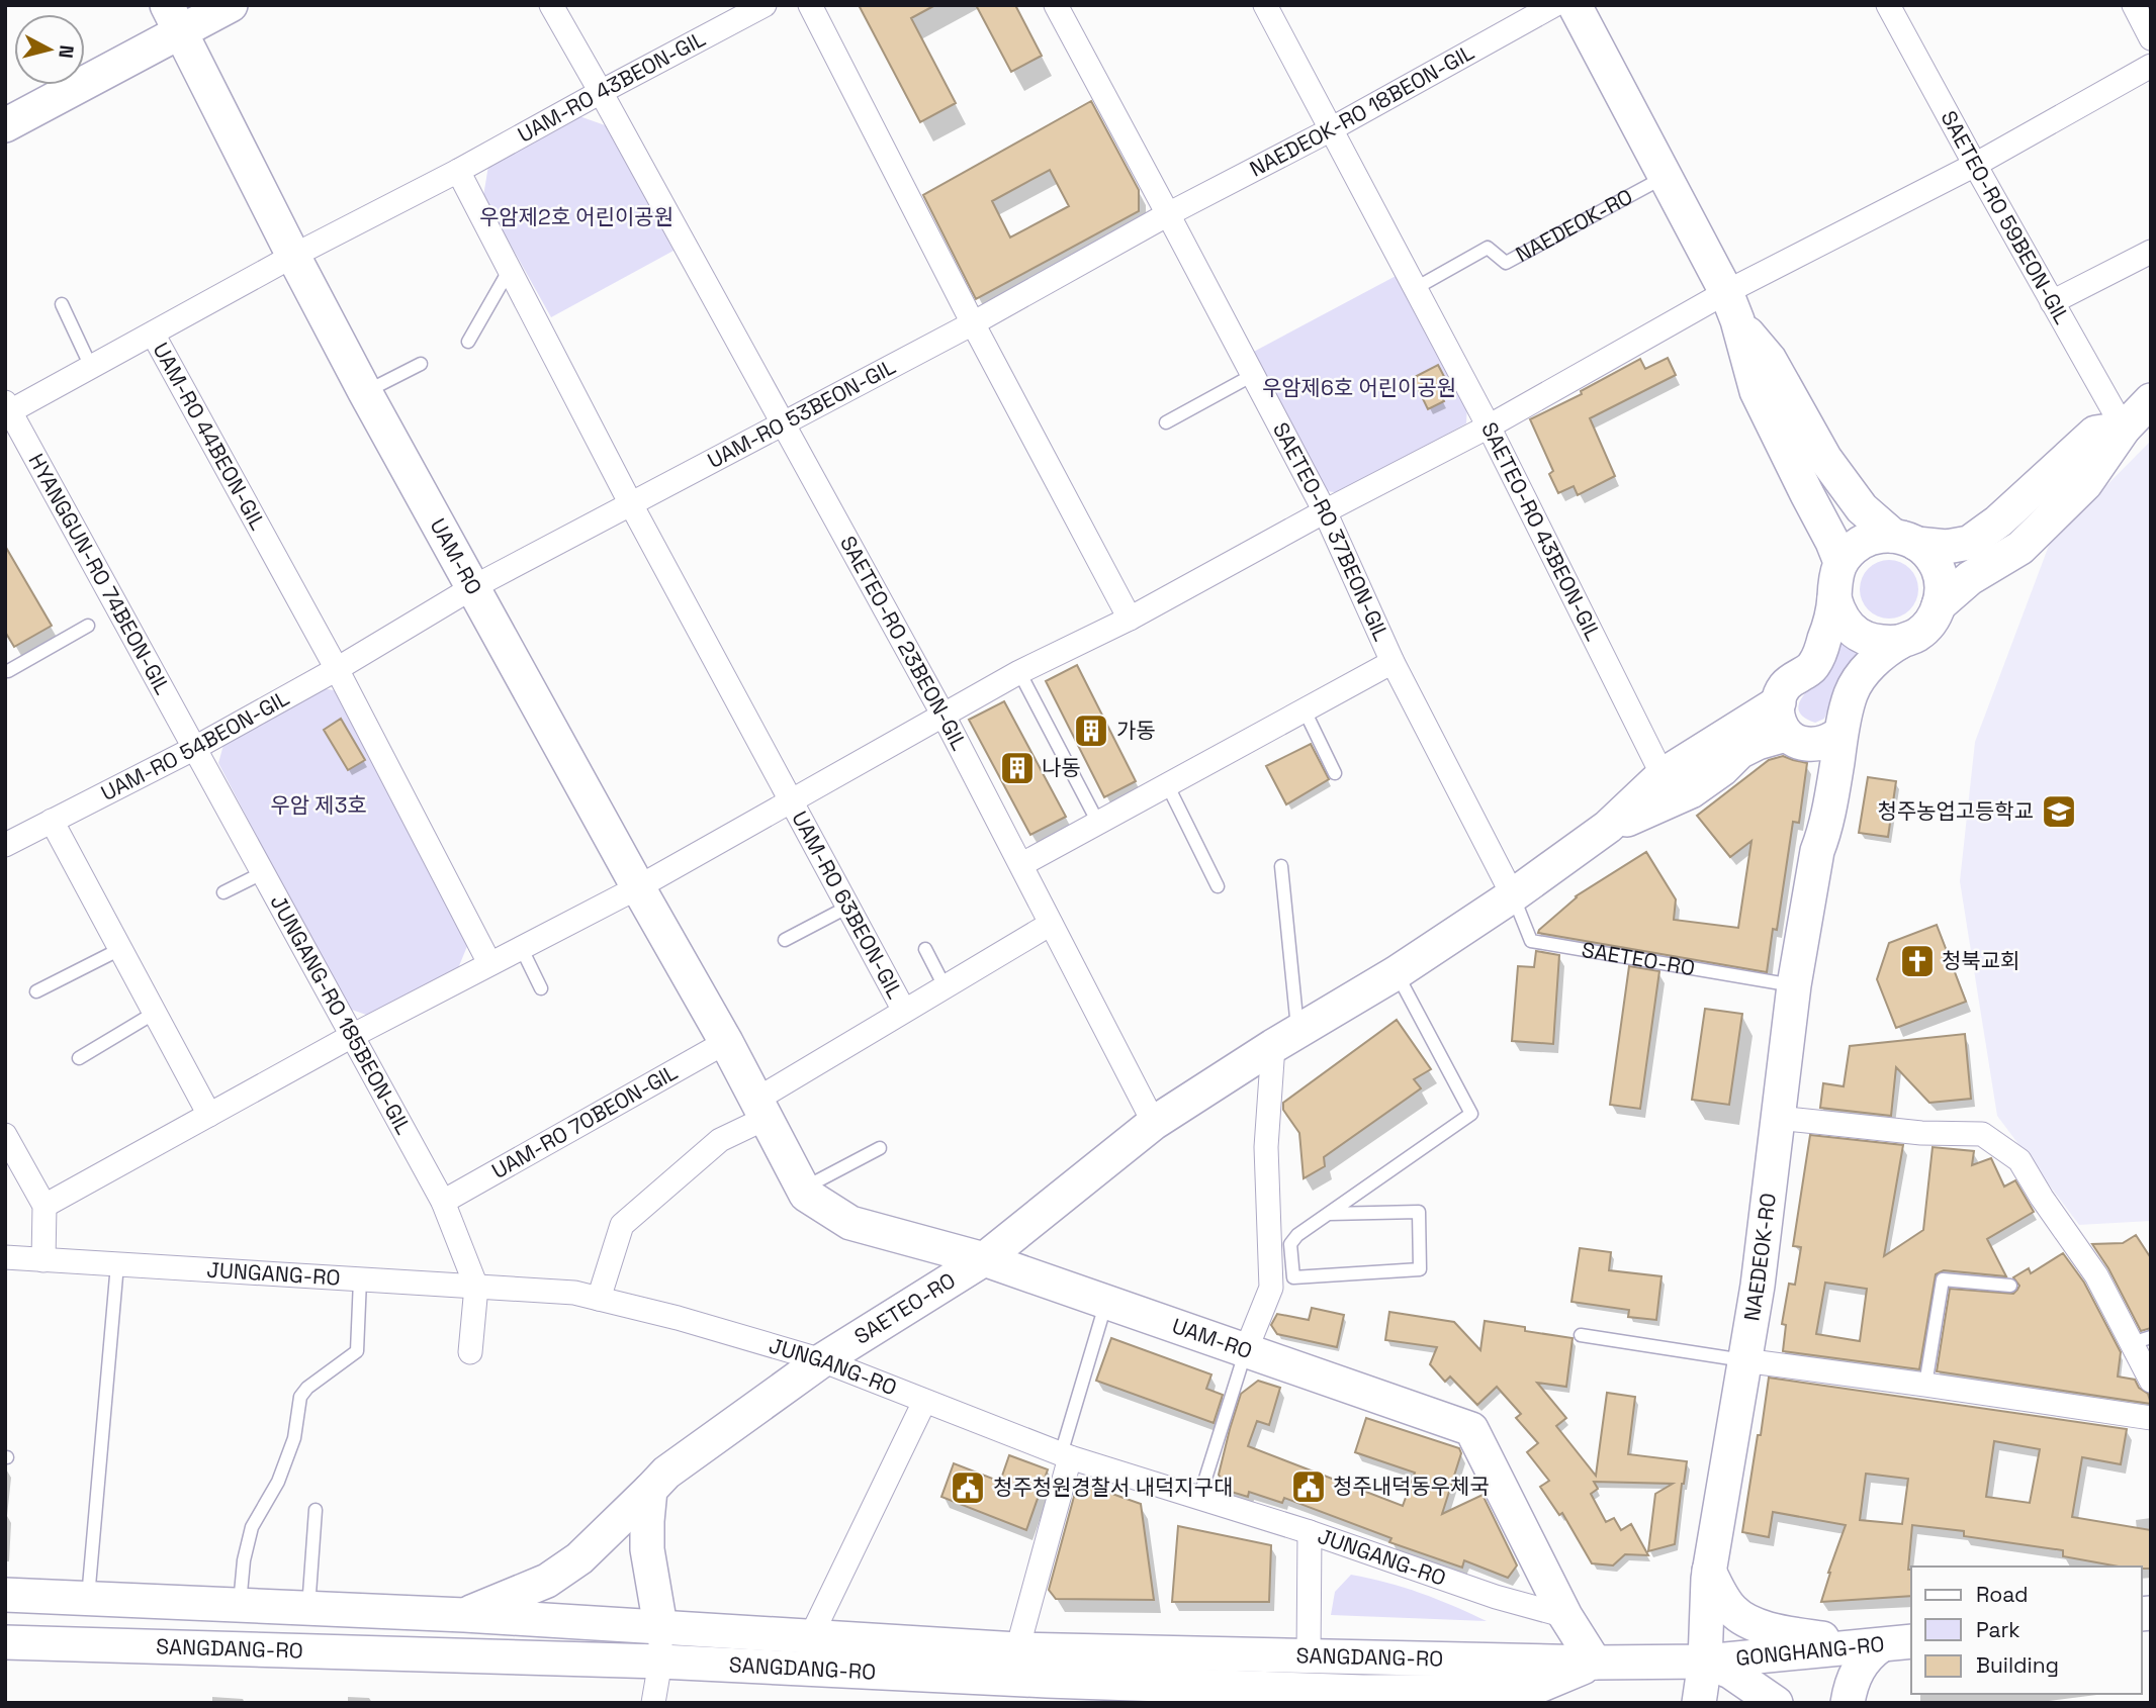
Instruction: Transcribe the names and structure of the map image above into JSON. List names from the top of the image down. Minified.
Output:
{"streets":{"street":["UAM-RO 43BEON-GIL","NAEDEOK-RO 18BEON-GIL","SAETEO-RO 59BEON-GIL","NAEDEOK-RO","UAM-RO 53BEON-GIL","UAM-RO 44BEON-GIL","SAETEO-RO 43BEON-GIL","SAETEO-RO 37BEON-GIL","UAM-RO","HYANGGUN-RO 74BEON-GIL","SAETEO-RO 23BEON-GIL","UAM-RO 54BEON-GIL","UAM-RO 63BEON-GIL","SAETEO-RO","JUNGANG-RO 185BEON-GIL","UAM-RO 70BEON-GIL","JUNGANG-RO","SANGDANG-RO","GONGHANG-RO"]},"crossings":[["UAM-RO 43BEON-GIL","UAM-RO 44BEON-GIL"],["UAM-RO 43BEON-GIL","UAM-RO"],["UAM-RO 43BEON-GIL","SAETEO-RO 23BEON-GIL"],["NAEDEOK-RO 18BEON-GIL","UAM-RO 53BEON-GIL"],["NAEDEOK-RO 18BEON-GIL","SAETEO-RO 43BEON-GIL"],["NAEDEOK-RO 18BEON-GIL","SAETEO-RO 37BEON-GIL"],["SAETEO-RO 59BEON-GIL","UAM-RO 63BEON-GIL"],["NAEDEOK-RO","SAETEO-RO 43BEON-GIL"],["NAEDEOK-RO","SAETEO-RO"],["NAEDEOK-RO","SANGDANG-RO"],["NAEDEOK-RO","GONGHANG-RO"],["UAM-RO 53BEON-GIL","SAETEO-RO 37BEON-GIL"],["UAM-RO 53BEON-GIL","UAM-RO"],["UAM-RO 53BEON-GIL","SAETEO-RO 23BEON-GIL"],["UAM-RO 53BEON-GIL","UAM-RO 54BEON-GIL"],["UAM-RO 53BEON-GIL","UAM-RO 63BEON-GIL"],["UAM-RO 44BEON-GIL","UAM-RO"],["UAM-RO 44BEON-GIL","HYANGGUN-RO 74BEON-GIL"],["UAM-RO 44BEON-GIL","UAM-RO 54BEON-GIL"],["SAETEO-RO 43BEON-GIL","UAM-RO 63BEON-GIL"],["SAETEO-RO 37BEON-GIL","UAM-RO 63BEON-GIL"],["SAETEO-RO 37BEON-GIL","SAETEO-RO"],["UAM-RO","UAM-RO 54BEON-GIL"],["UAM-RO","UAM-RO 63BEON-GIL"],["UAM-RO","SAETEO-RO"],["UAM-RO","UAM-RO 70BEON-GIL"],["UAM-RO","JUNGANG-RO"],["UAM-RO","SANGDANG-RO"],["HYANGGUN-RO 74BEON-GIL","UAM-RO 54BEON-GIL"],["HYANGGUN-RO 74BEON-GIL","JUNGANG-RO 185BEON-GIL"],["SAETEO-RO 23BEON-GIL","UAM-RO 63BEON-GIL"],["SAETEO-RO 23BEON-GIL","SAETEO-RO"],["UAM-RO 54BEON-GIL","JUNGANG-RO 185BEON-GIL"],["UAM-RO 63BEON-GIL","JUNGANG-RO 185BEON-GIL"],["SAETEO-RO","JUNGANG-RO"],["SAETEO-RO","SANGDANG-RO"],["JUNGANG-RO 185BEON-GIL","UAM-RO 70BEON-GIL"],["JUNGANG-RO 185BEON-GIL","JUNGANG-RO"],["JUNGANG-RO","SANGDANG-RO"],["SANGDANG-RO","GONGHANG-RO"]],"parks":["우암제2호 어린이공원","우암제6호 어린이공원","우암 제3호"],"places":{"building":["가동","나동"],"school or university":["청주농업고등학교"],"church":["청북교회"],"public building":["청주내덕동우체국","청주청원경찰서 내덕지구대"]},"legend":["Road","Park","Building"],"north":"right"}
